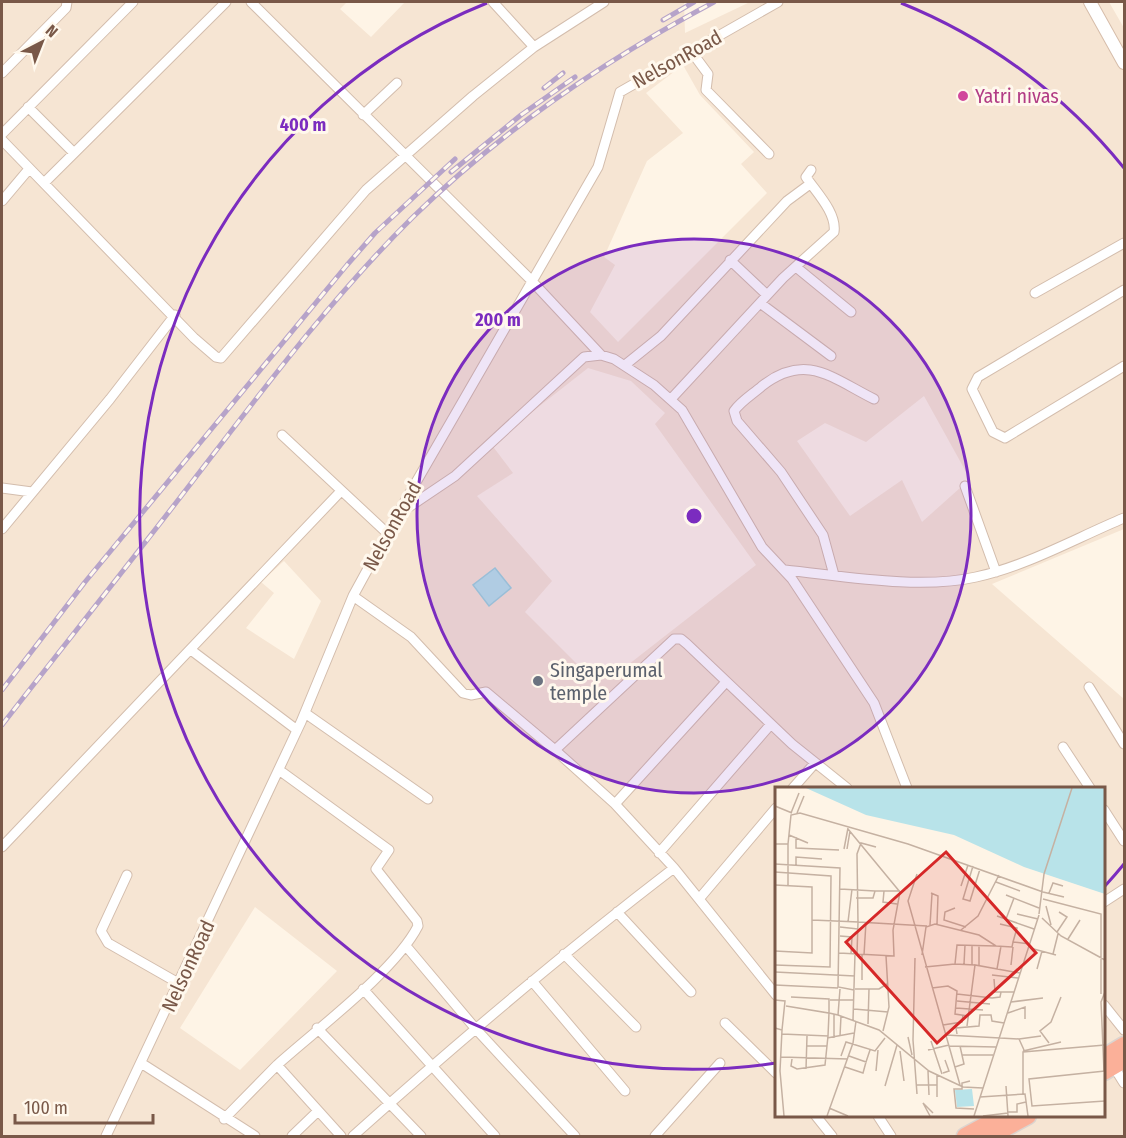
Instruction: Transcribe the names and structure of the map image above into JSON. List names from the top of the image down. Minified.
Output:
{"streets":{"street":["NelsonRoad"]},"places":["Yatri nivas","Singaperumal temple"],"scale_bar":"100 m","north":"top right","rings":["400 m","200 m"]}
